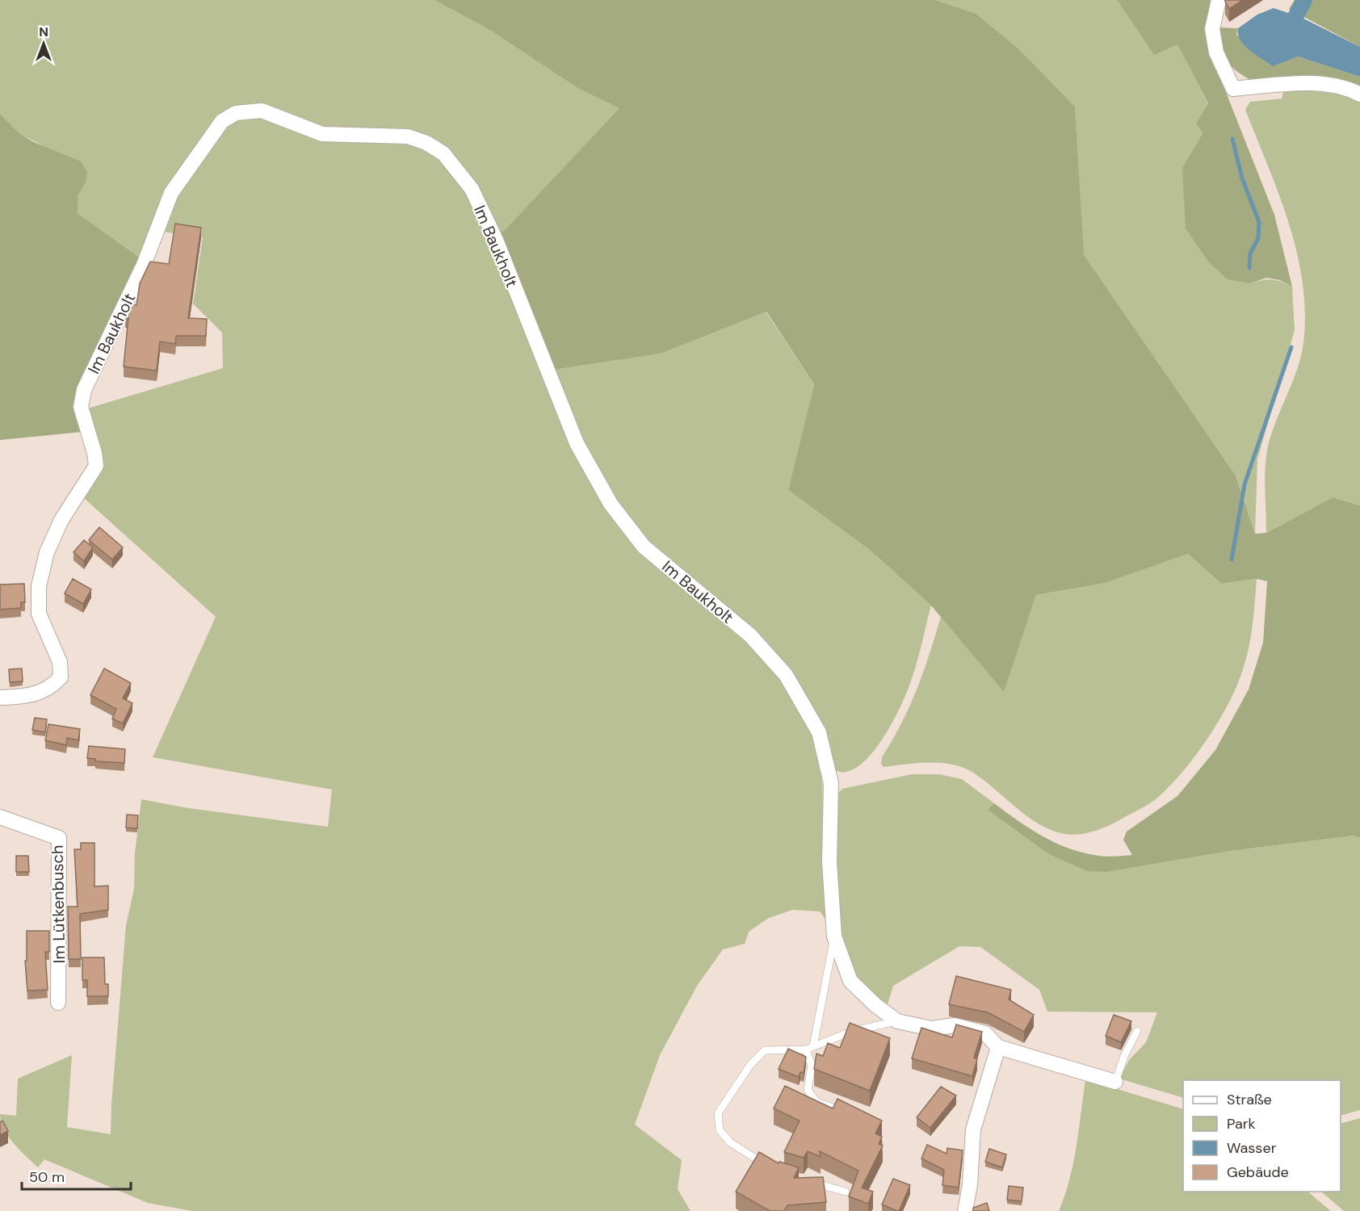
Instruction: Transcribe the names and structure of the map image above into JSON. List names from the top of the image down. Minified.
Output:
{"streets":{"street":["Im Baukholt","Im Lütkenbusch"]},"legend":["Straße","Park","Wasser","Gebäude"],"scale_bar":"50 m","north":"top"}
